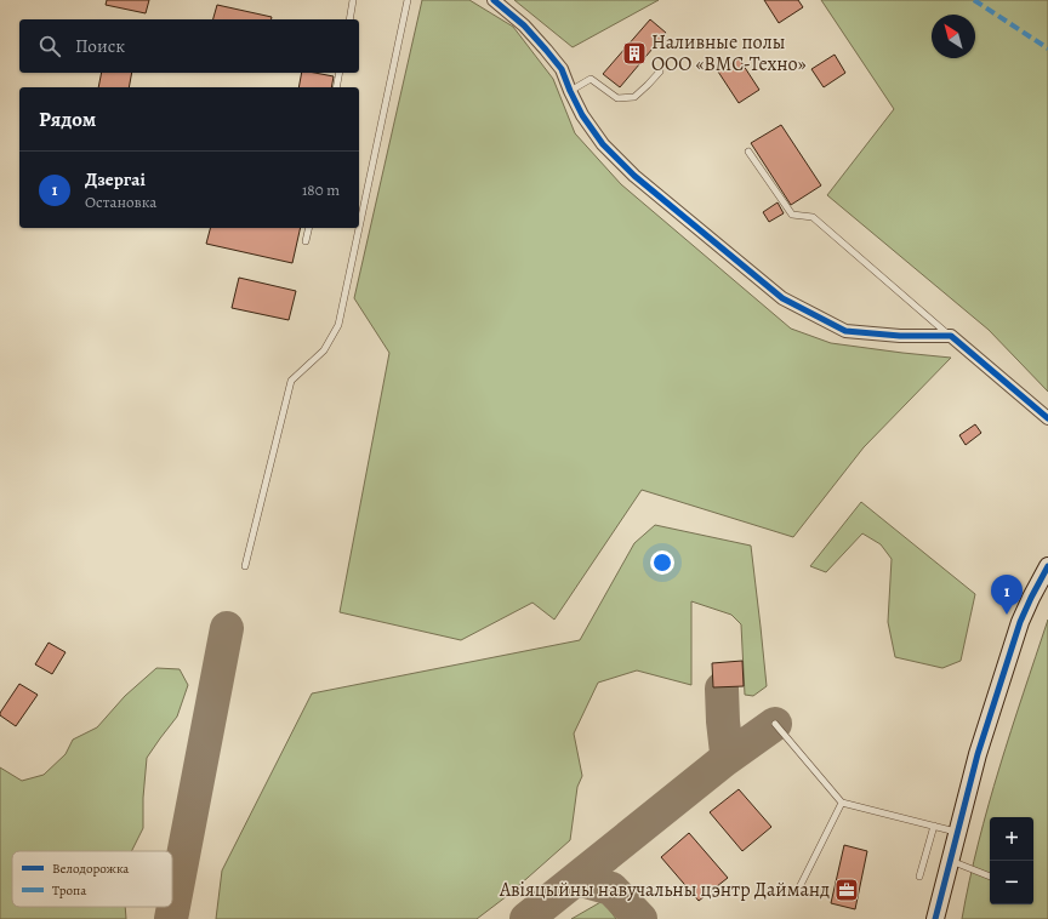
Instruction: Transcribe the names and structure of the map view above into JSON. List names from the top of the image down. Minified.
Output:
{"places":{"building":["Наливные полы ООО «ВМС-Техно»"],"office":["Авіяцыйны навучальны цэнтр Дайманд"]},"legend":["Велодорожка","Тропа"],"north":"top left","page":{"search":"Поиск","heading":"Рядом","list":[{"mark":"1","name":"Дзергаі","note":"Остановка","value":"180 m"}],"pins":"1","map_buttons":["+","−"]}}
